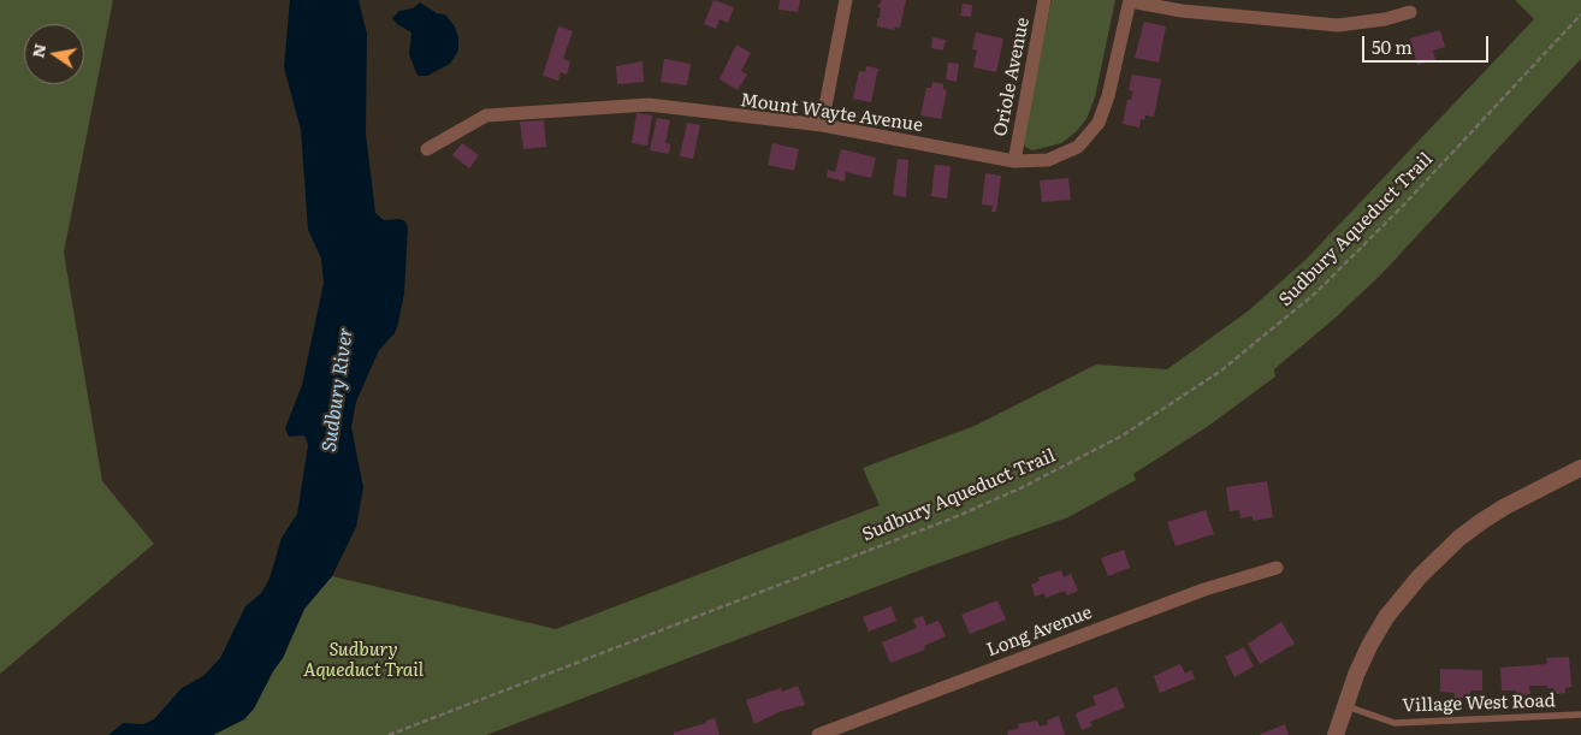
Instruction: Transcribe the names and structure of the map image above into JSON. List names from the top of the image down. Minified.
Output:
{"streets":{"street":["Oriole Avenue","Mount Wayte Avenue","Long Avenue"],"lane":["Village West Road"],"path":["Sudbury Aqueduct Trail"]},"crossings":[["Oriole Avenue","Mount Wayte Avenue"]],"water":["Sudbury River"],"parks":["Sudbury Aqueduct Trail"],"scale_bar":"50 m","north":"left"}
